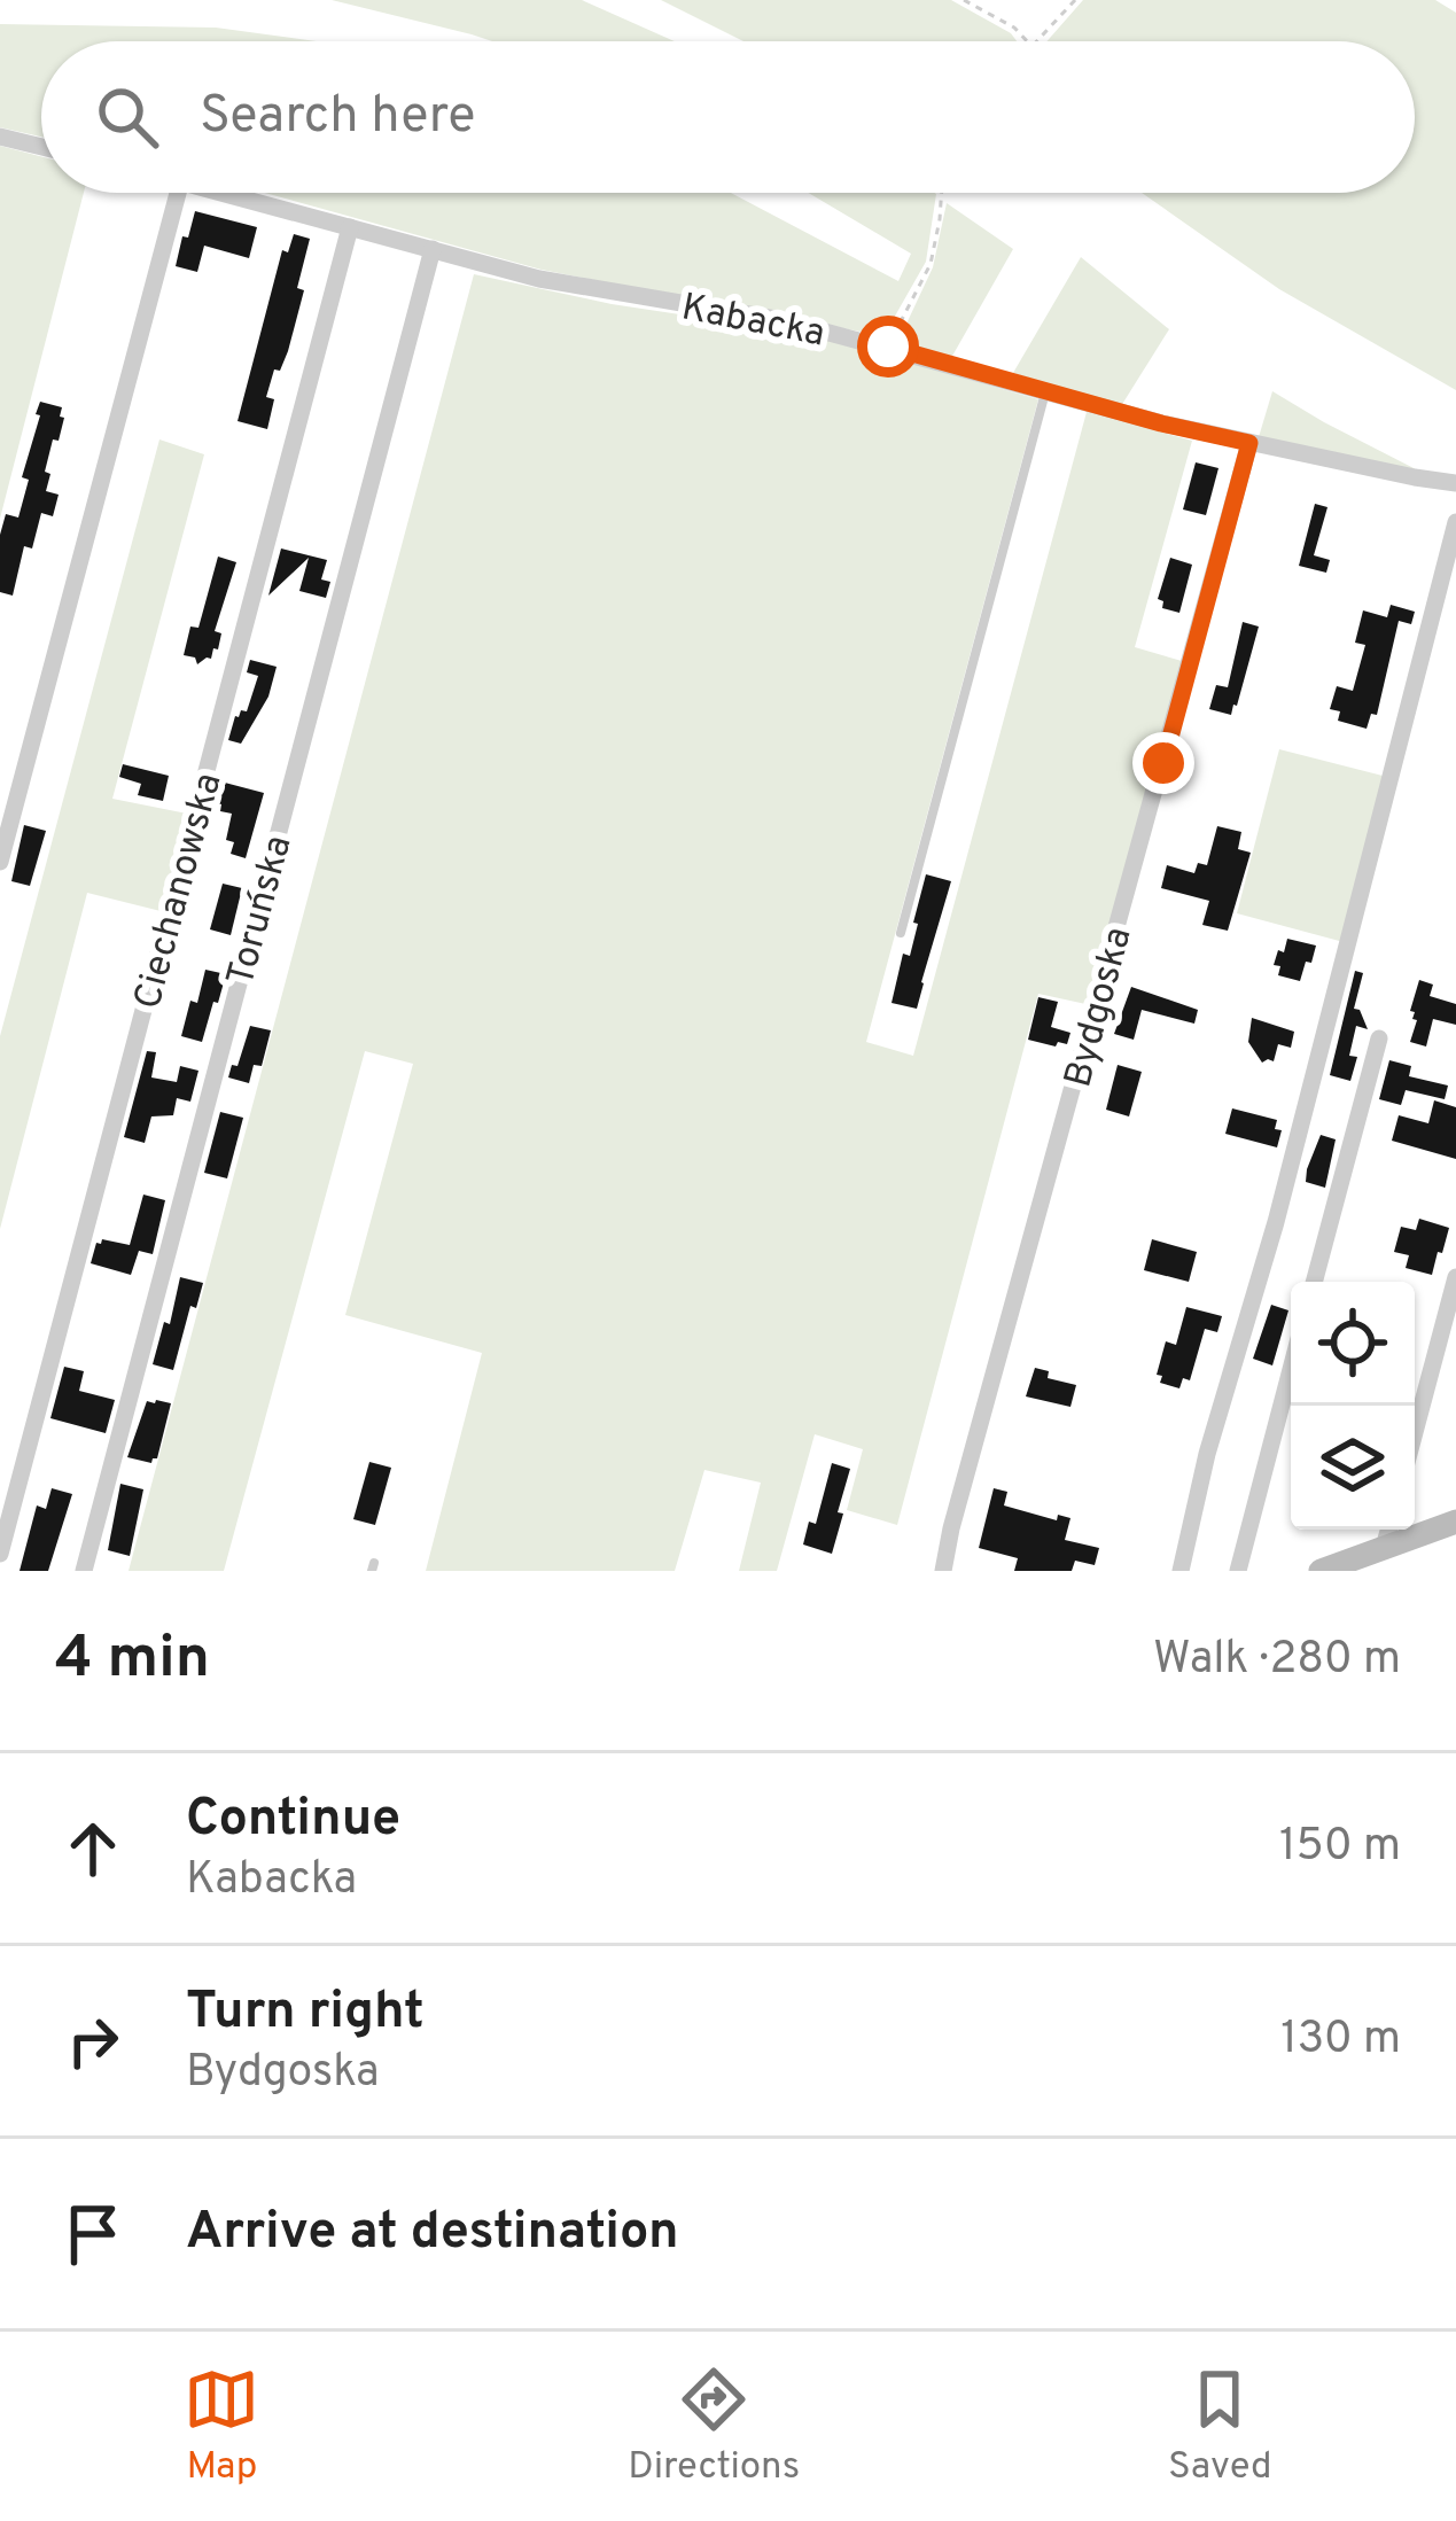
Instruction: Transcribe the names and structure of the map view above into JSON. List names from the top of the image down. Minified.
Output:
{"streets":{"street":["Kabacka","Ciechanowska","Toruńska","Bydgoska"]},"crossings":[["Kabacka","Ciechanowska"],["Kabacka","Toruńska"],["Kabacka","Bydgoska"]],"page":{"search":"Search here","heading":["4 min","Walk · 280 m"],"list":[["Continue","Kabacka","150 m"],["Turn right","Bydgoska","130 m"],"Arrive at destination"],"nav":["Map","Directions","Saved"]}}
